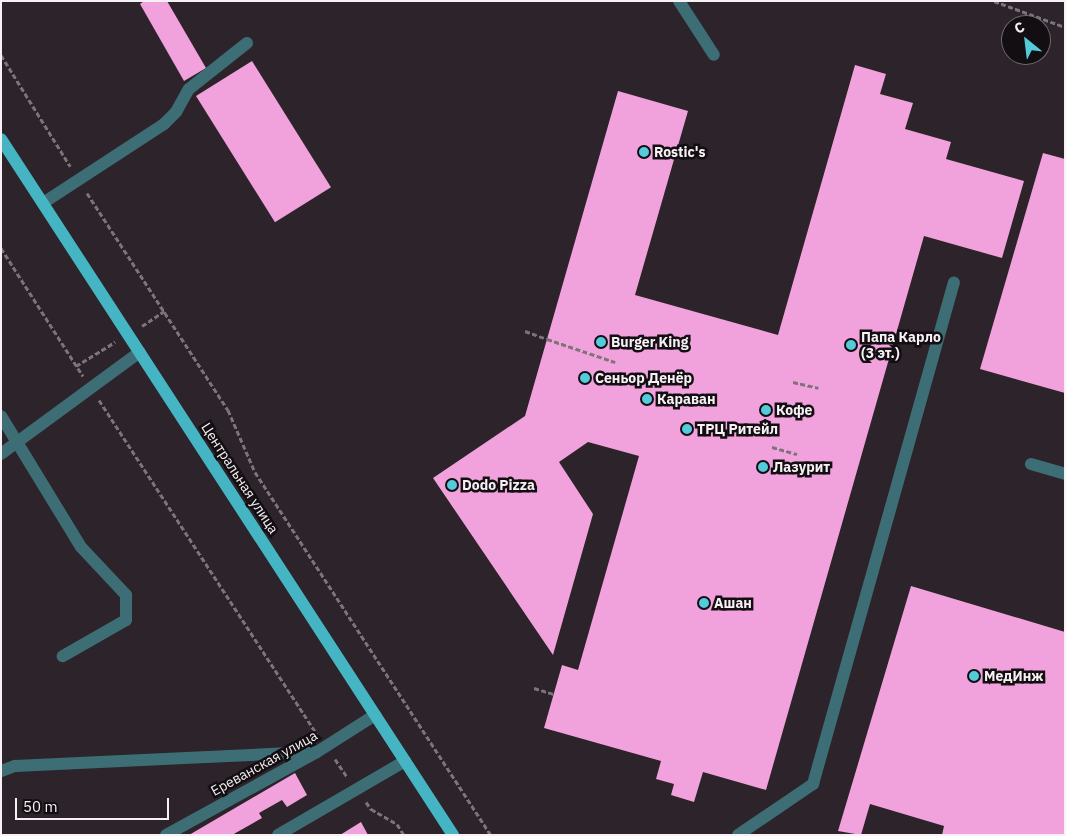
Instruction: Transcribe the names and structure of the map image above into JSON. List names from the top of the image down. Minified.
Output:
{"streets":{"main road":["Центральная улица"],"street":["Ереванская улица"]},"crossings":[["Центральная улица","Ереванская улица"]],"places":["Rostic's","Burger King","Папа Карло (3 эт.)","Сеньор Денёр","Караван","Кофе","ТРЦ Ритейл","Лазурит","Dodo Pizza","Ашан","МедИнж"],"scale_bar":"50 m","north":"top left"}
